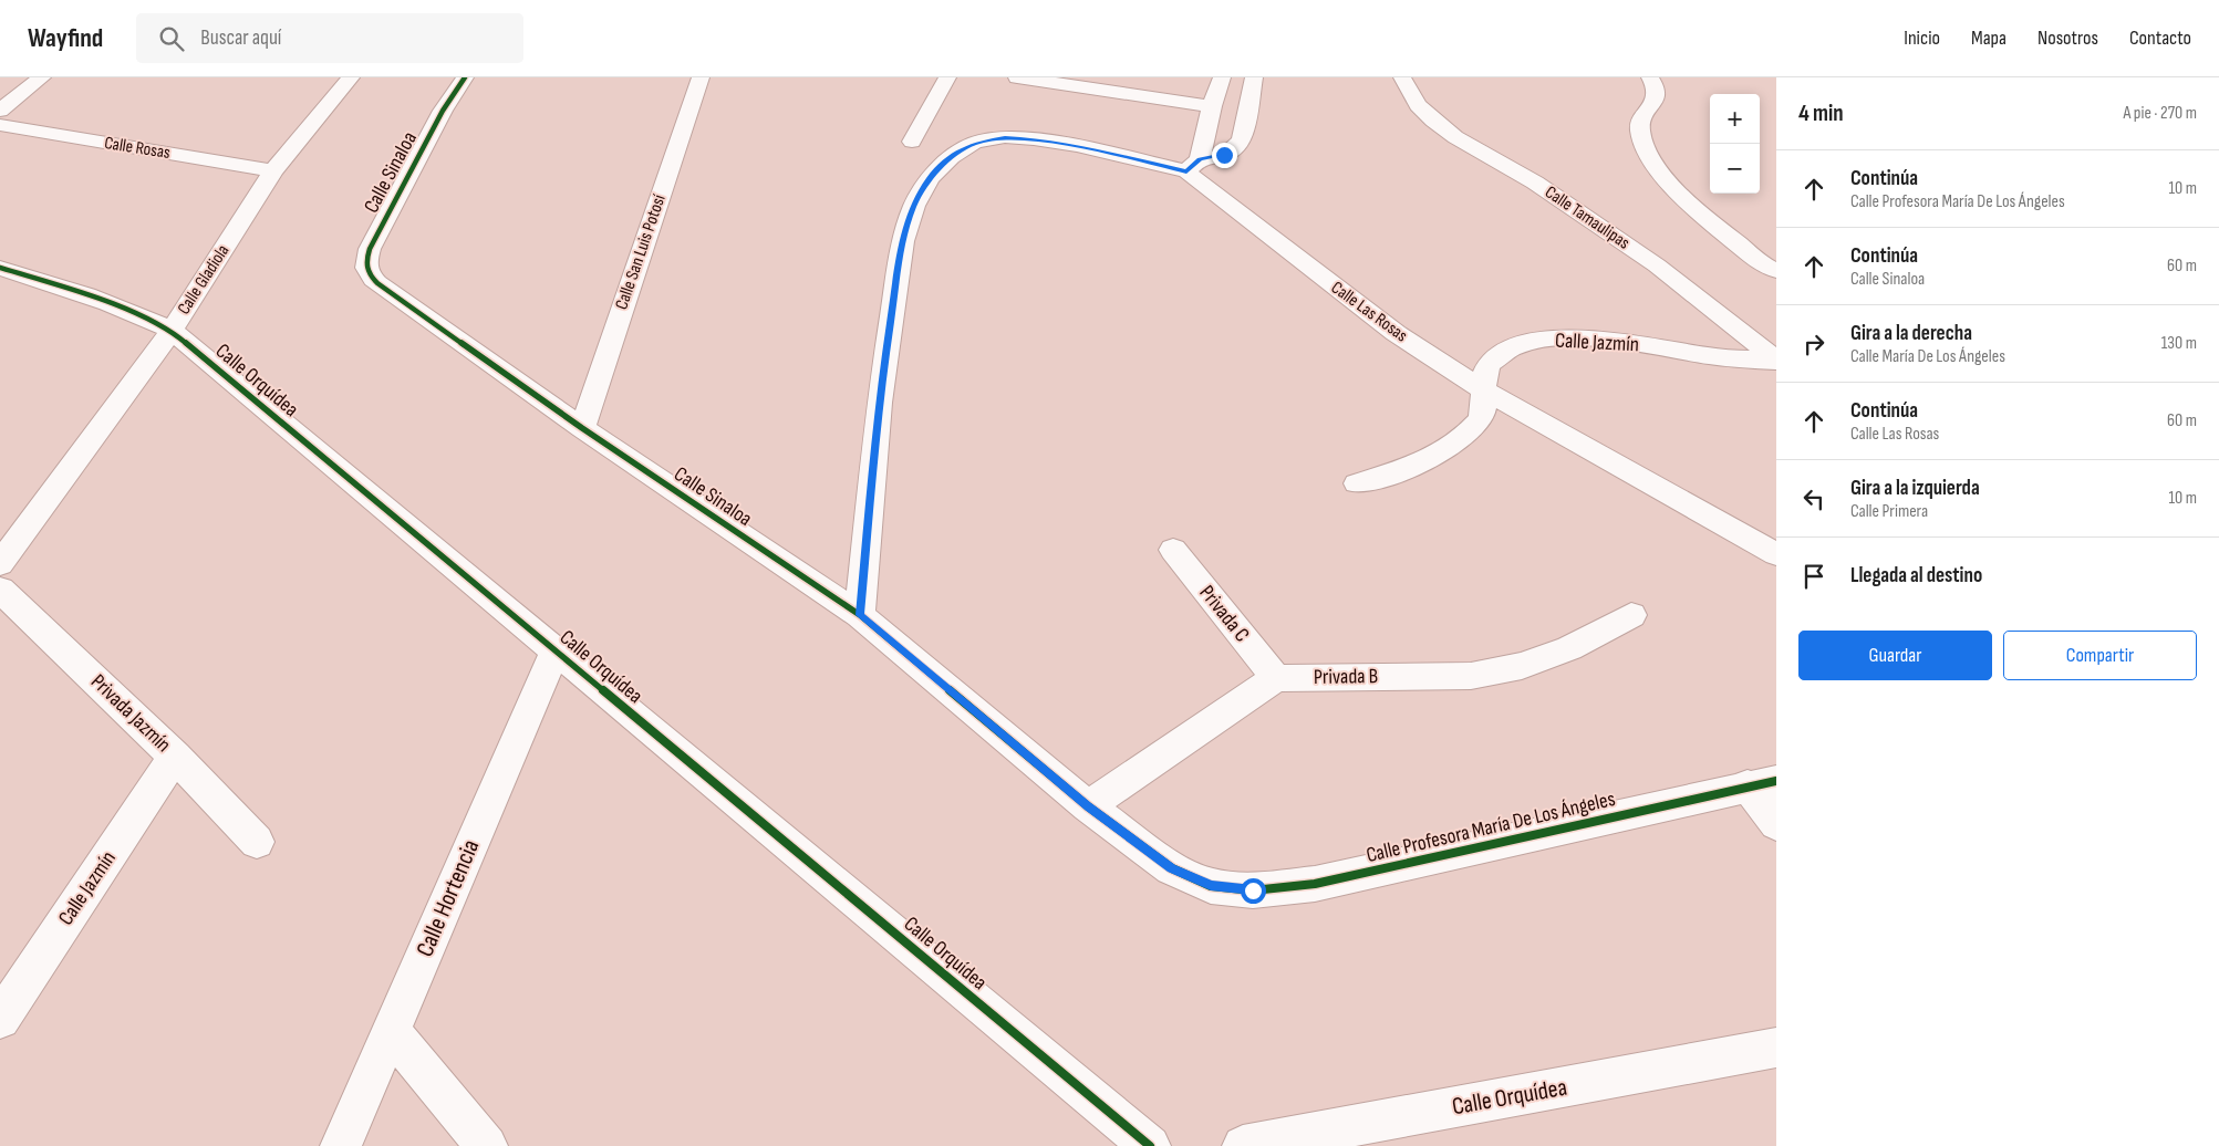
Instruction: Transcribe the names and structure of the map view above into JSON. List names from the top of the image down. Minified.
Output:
{"streets":{"street":["Calle Rosas","Calle Sinaloa","Calle Tamaulipas","Calle San Luis Potosí","Calle Gladiola","Calle Las Rosas","Calle Jazmín","Calle Orquídea","Privada C","Privada B","Privada Jazmín","Calle Profesora María De Los Ángeles","Calle Hortencia"]},"crossings":[["Calle Rosas","Calle Gladiola"],["Calle Sinaloa","Calle San Luis Potosí"],["Calle Sinaloa","Calle Las Rosas"],["Calle Sinaloa","Calle Profesora María De Los Ángeles"],["Calle Tamaulipas","Calle Jazmín"],["Calle Gladiola","Calle Orquídea"],["Calle Las Rosas","Calle Jazmín"],["Calle Jazmín","Privada Jazmín"],["Calle Orquídea","Calle Hortencia"],["Privada C","Privada B"]],"page":{"header":"Wayfind","search":"Buscar aquí","nav":["Inicio","Mapa","Nosotros","Contacto"],"heading":["4 min","A pie · 270 m"],"map_buttons":["+","−"],"list":[["Continúa","Calle Profesora María De Los Ángeles","10 m"],["Continúa","Calle Sinaloa","60 m"],["Gira a la derecha","Calle María De Los Ángeles","130 m"],["Continúa","Calle Las Rosas","60 m"],["Gira a la izquierda","Calle Primera","10 m"],"Llegada al destino"],"buttons":["Guardar","Compartir"]}}
